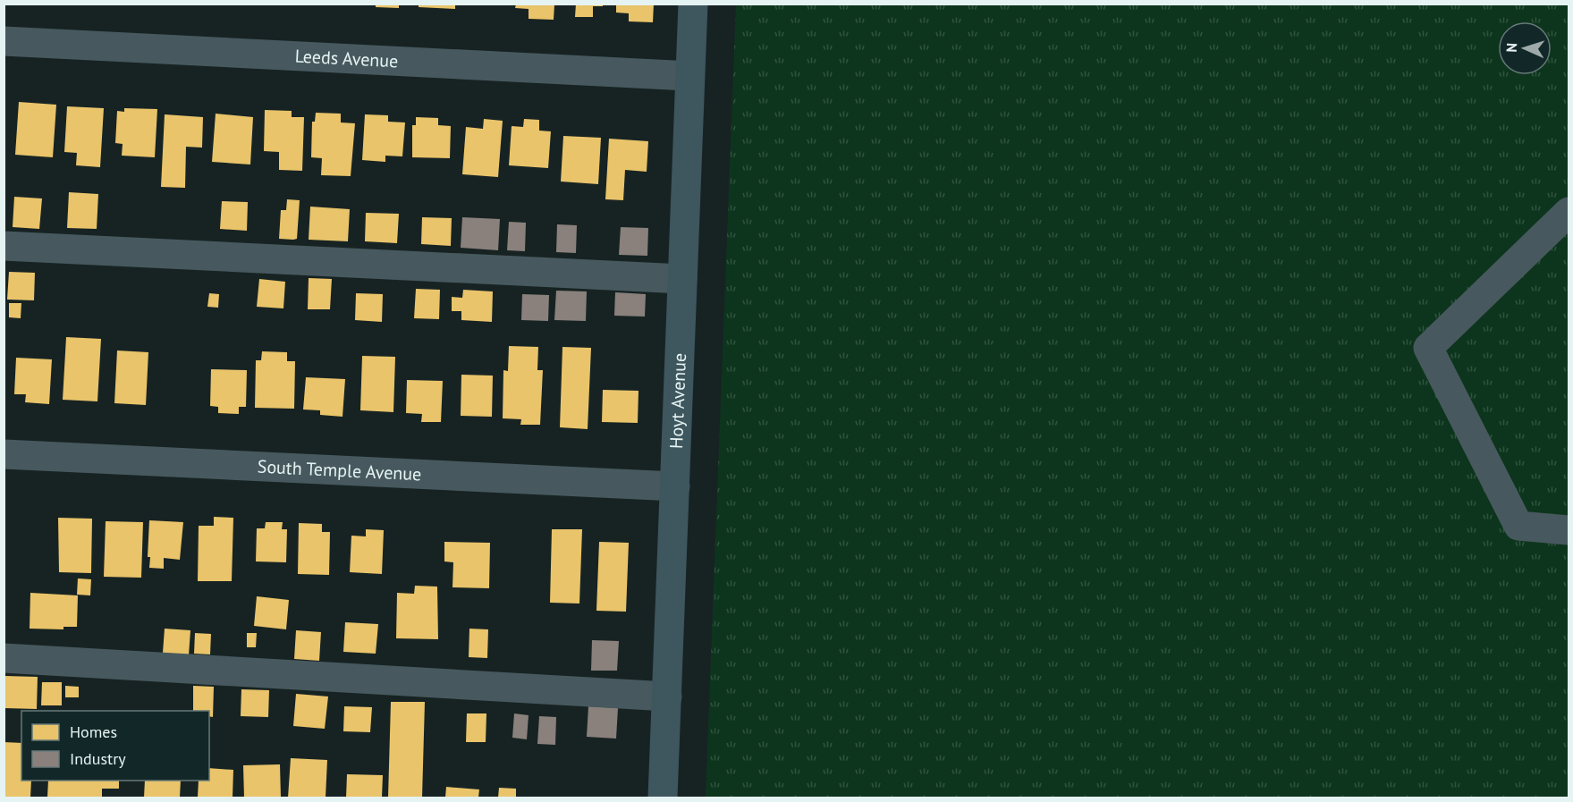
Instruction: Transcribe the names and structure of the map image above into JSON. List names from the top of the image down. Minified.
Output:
{"streets":{"main road":["Hoyt Avenue"],"street":["Leeds Avenue","South Temple Avenue"]},"crossings":[["Leeds Avenue","Hoyt Avenue"],["Hoyt Avenue","South Temple Avenue"]],"legend":["Homes","Industry"],"north":"left"}
